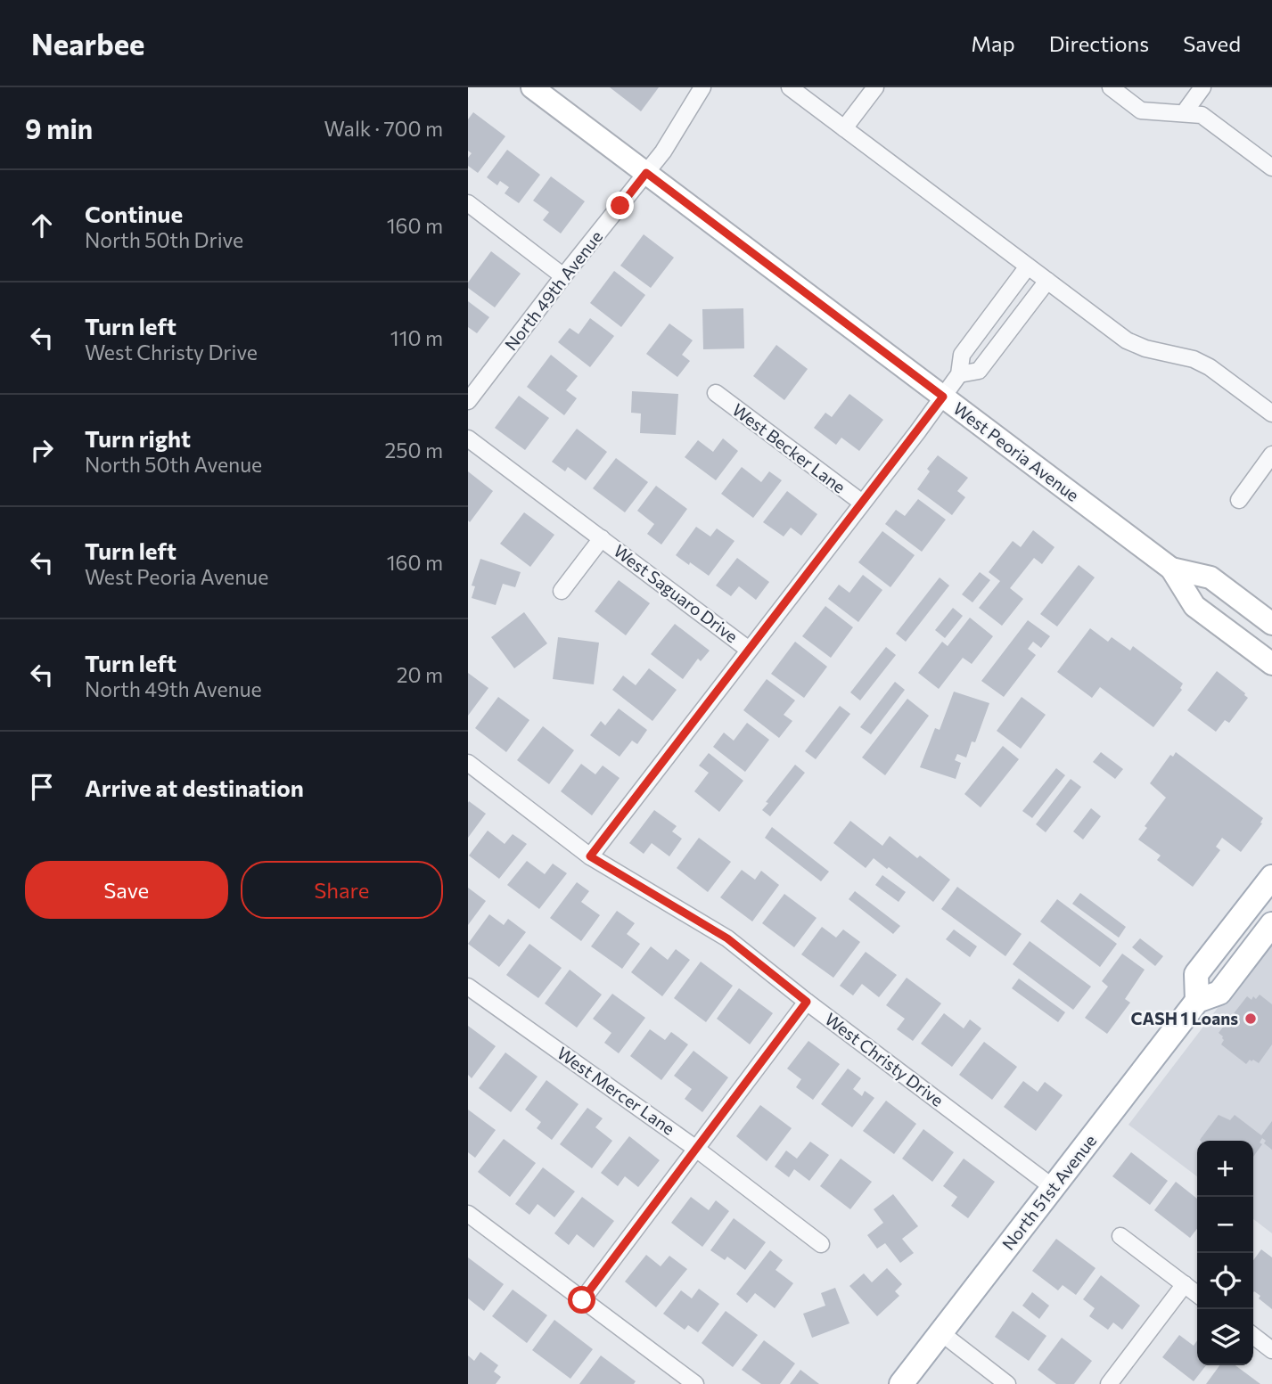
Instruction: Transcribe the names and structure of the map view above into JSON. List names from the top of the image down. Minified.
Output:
{"streets":{"main road":["West Peoria Avenue","North 51st Avenue"],"street":["North 49th Avenue","West Becker Lane","West Saguaro Drive","West Christy Drive","West Mercer Lane"]},"crossings":[["North 49th Avenue","West Peoria Avenue"],["West Christy Drive","North 51st Avenue"]],"places":["CASH 1 Loans"],"page":{"header":"Nearbee","nav":["Map","Directions","Saved"],"heading":["9 min","Walk · 700 m"],"list":[["Continue","North 50th Drive","160 m"],["Turn left","West Christy Drive","110 m"],["Turn right","North 50th Avenue","250 m"],["Turn left","West Peoria Avenue","160 m"],["Turn left","North 49th Avenue","20 m"],"Arrive at destination"],"buttons":["Save","Share"],"map_buttons":["+","−"]}}
